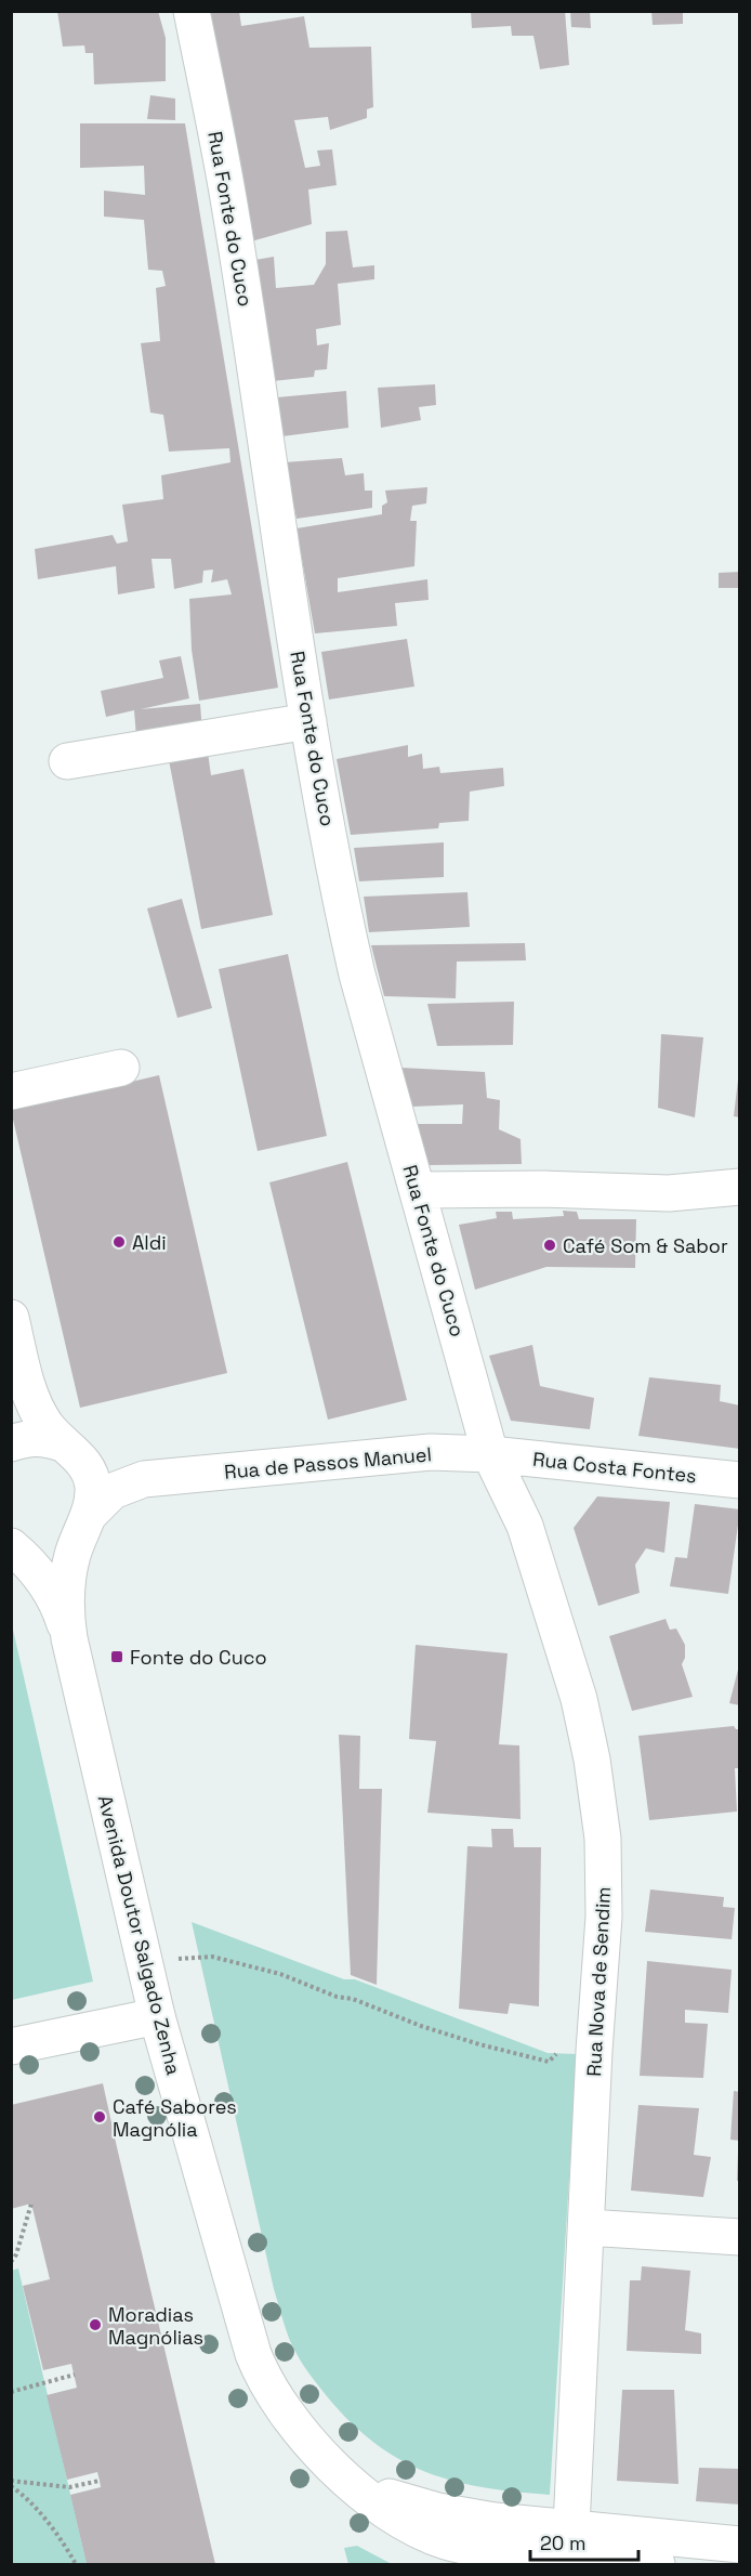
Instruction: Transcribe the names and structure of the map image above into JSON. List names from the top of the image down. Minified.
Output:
{"streets":{"street":["Rua Fonte do Cuco","Rua de Passos Manuel","Rua Costa Fontes","Avenida Doutor Salgado Zenha","Rua Nova de Sendim"]},"crossings":[["Rua Fonte do Cuco","Rua de Passos Manuel"],["Rua Fonte do Cuco","Rua Costa Fontes"],["Rua Fonte do Cuco","Rua Nova de Sendim"],["Rua de Passos Manuel","Rua Costa Fontes"],["Rua de Passos Manuel","Avenida Doutor Salgado Zenha"],["Rua de Passos Manuel","Rua Nova de Sendim"],["Rua Costa Fontes","Rua Nova de Sendim"],["Avenida Doutor Salgado Zenha","Rua Nova de Sendim"]],"places":{"other":["Aldi","Café Som & Sabor","Café Sabores Magnólia","Moradias Magnólias"],"transit":["Fonte do Cuco"]},"scale_bar":"20 m"}
